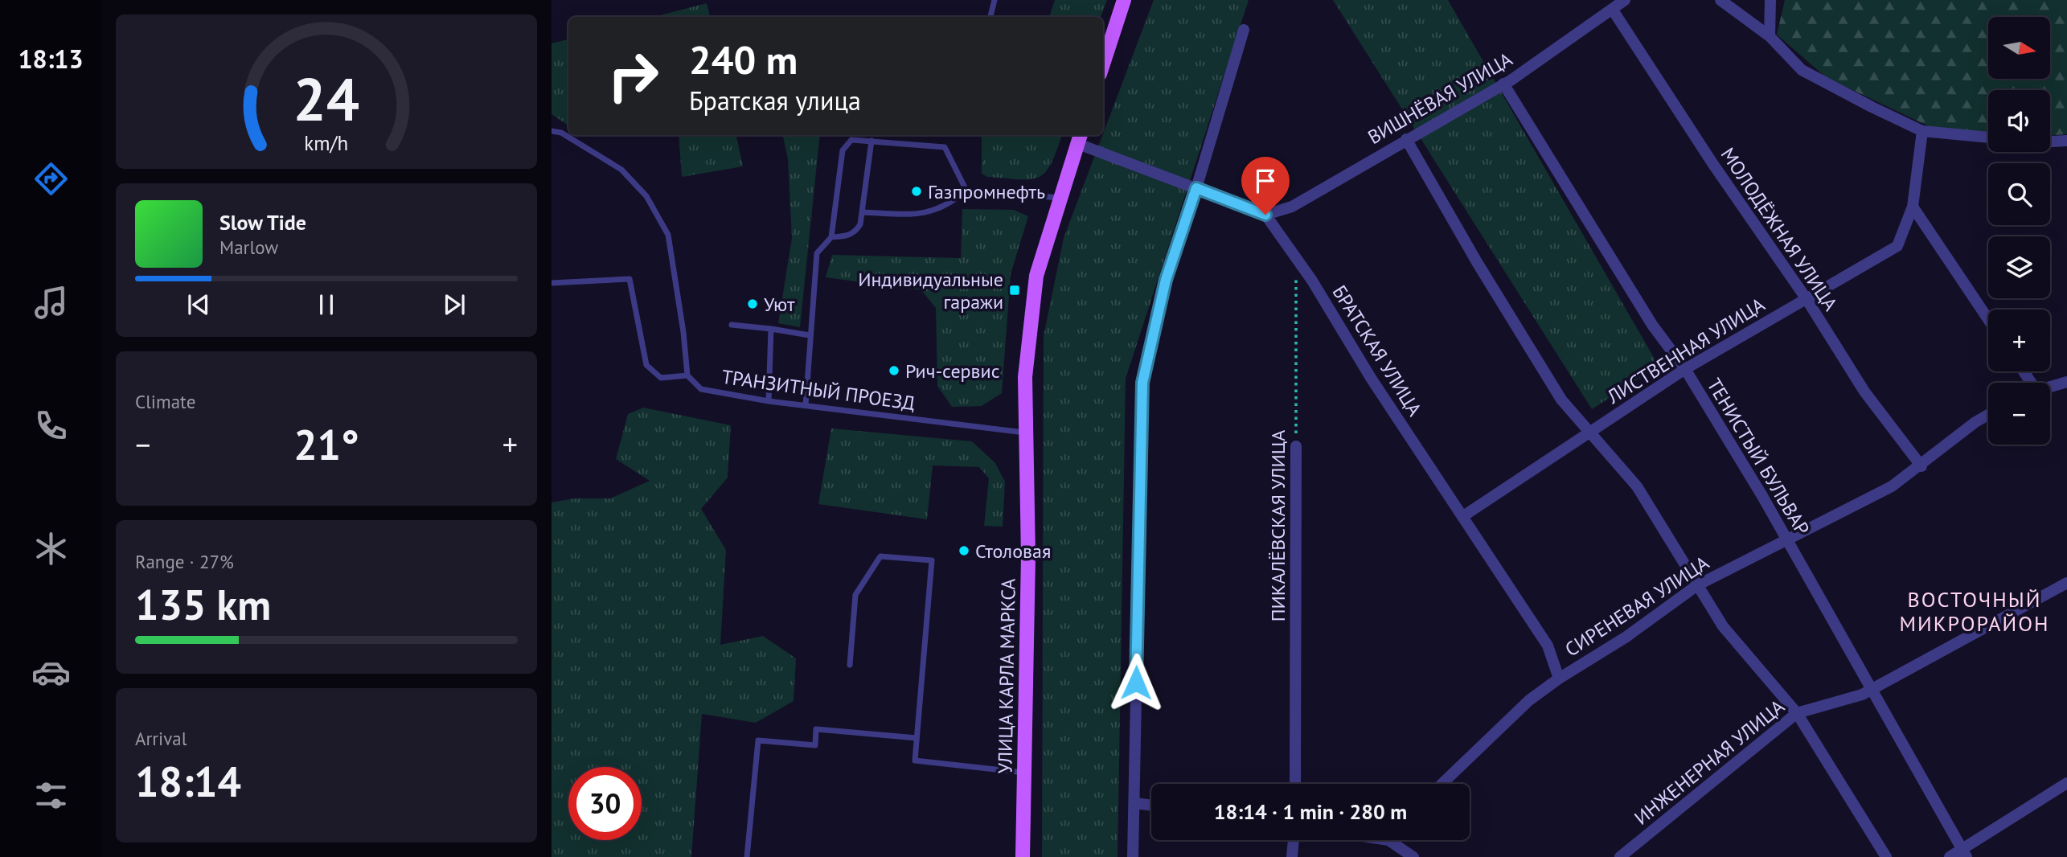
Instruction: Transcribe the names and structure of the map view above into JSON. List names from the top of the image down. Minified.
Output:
{"streets":{"main road":["УЛИЦА КАРЛА МАРКСА"],"street":["ВИШНЁВАЯ УЛИЦА","МОЛОДЁЖНАЯ УЛИЦА","БРАТСКАЯ УЛИЦА","ЛИСТВЕННАЯ УЛИЦА","ТЕНИСТЫЙ БУЛЬВАР","ПИКАЛЁВСКАЯ УЛИЦА","СИРЕНЕВАЯ УЛИЦА","ИНЖЕНЕРНАЯ УЛИЦА"],"lane":["ТРАНЗИТНЫЙ ПРОЕЗД"]},"crossings":[["ВИШНЁВАЯ УЛИЦА","МОЛОДЁЖНАЯ УЛИЦА"],["ВИШНЁВАЯ УЛИЦА","БРАТСКАЯ УЛИЦА"],["ВИШНЁВАЯ УЛИЦА","ТЕНИСТЫЙ БУЛЬВАР"],["МОЛОДЁЖНАЯ УЛИЦА","ЛИСТВЕННАЯ УЛИЦА"],["МОЛОДЁЖНАЯ УЛИЦА","СИРЕНЕВАЯ УЛИЦА"],["БРАТСКАЯ УЛИЦА","ЛИСТВЕННАЯ УЛИЦА"],["БРАТСКАЯ УЛИЦА","ПИКАЛЁВСКАЯ УЛИЦА"],["БРАТСКАЯ УЛИЦА","СИРЕНЕВАЯ УЛИЦА"],["ЛИСТВЕННАЯ УЛИЦА","ТЕНИСТЫЙ БУЛЬВАР"],["ТРАНЗИТНЫЙ ПРОЕЗД","УЛИЦА КАРЛА МАРКСА"],["ТЕНИСТЫЙ БУЛЬВАР","СИРЕНЕВАЯ УЛИЦА"],["ТЕНИСТЫЙ БУЛЬВАР","ИНЖЕНЕРНАЯ УЛИЦА"]],"districts":["ВОСТОЧНЫЙ МИКРОРАЙОН"],"places":{"other":["Газпромнефть","Уют","Рич-сервис","Столовая"],"transit":["Индивидуальные гаражи"]},"north":"right","page":{"tabs":"18:13","map_buttons":["+","−"],"turn":["240 m","Братская улица"],"song":["Slow Tide","Marlow"],"tile":["Climate",["Range · 27%","135 km"],["Arrival","18:14"]],"heat":["−","21°","+"],"limit":"30","trip":"18:14 · 1 min · 280 m","gauge":["24","km/h"]}}
